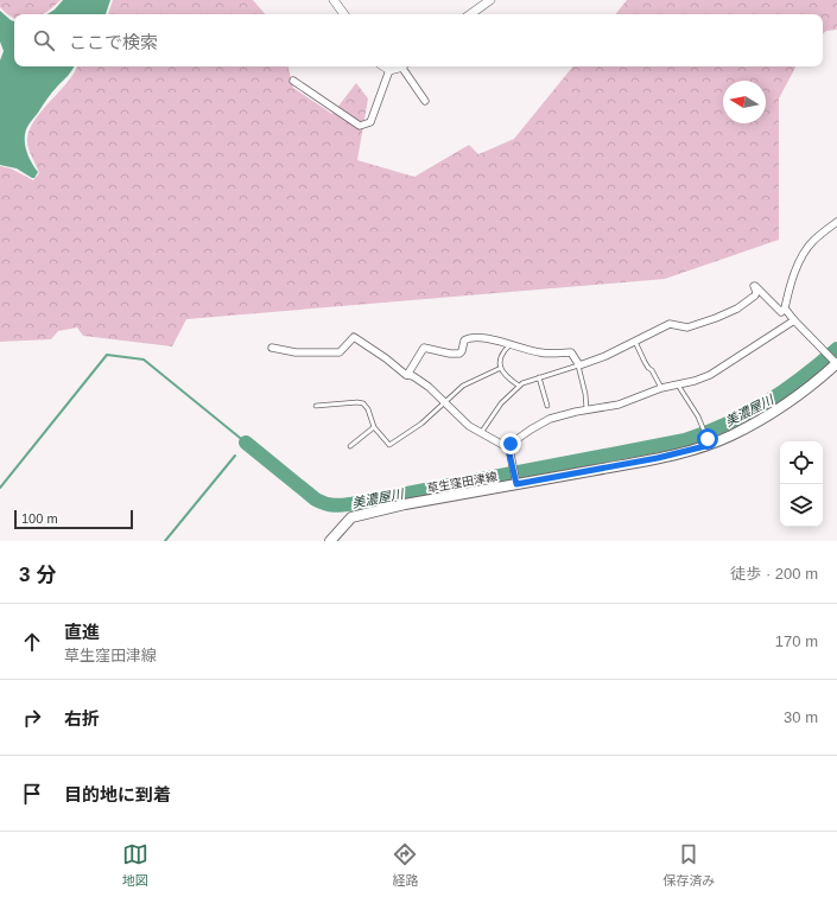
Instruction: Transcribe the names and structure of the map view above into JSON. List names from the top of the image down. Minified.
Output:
{"streets":{"main road":["草生窪田津線"]},"water":["美濃屋川"],"scale_bar":"100 m","north":"left","page":{"search":"ここで検索","scale":"100 m","heading":["3 分","徒歩 · 200 m"],"list":[["直進","草生窪田津線","170 m"],["右折","30 m"],"目的地に到着"],"nav":["地図","経路","保存済み"]}}
